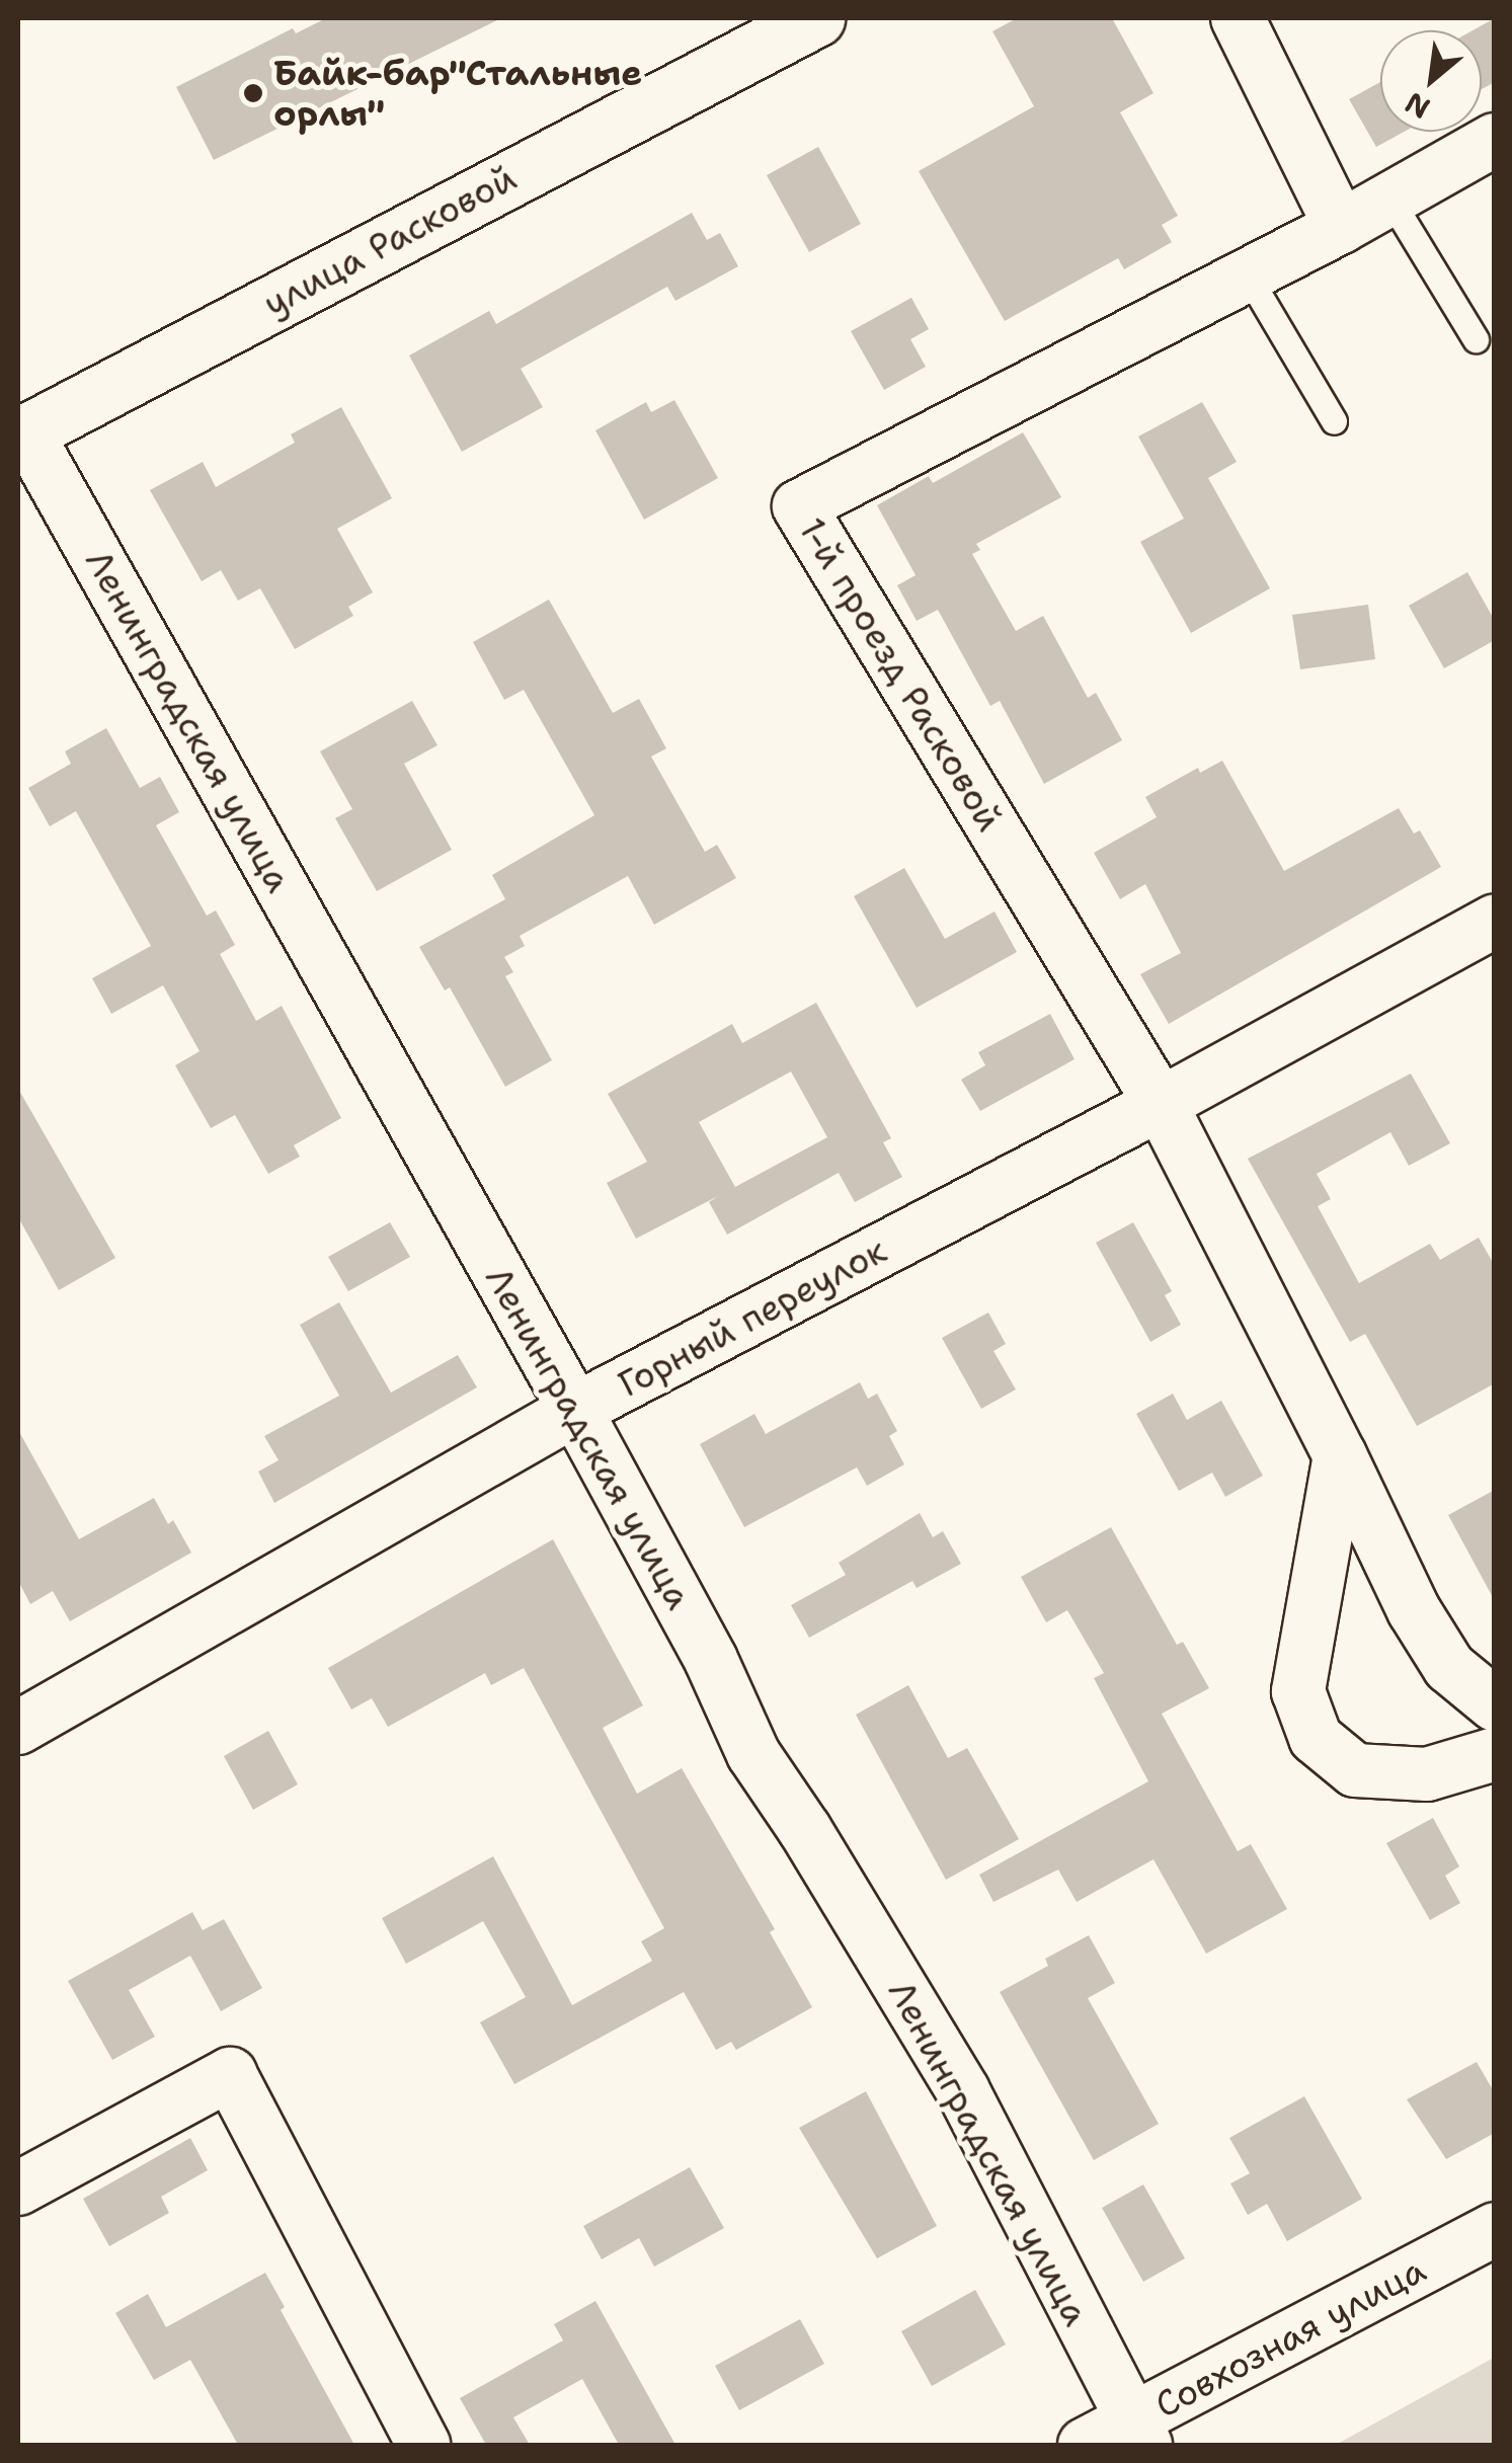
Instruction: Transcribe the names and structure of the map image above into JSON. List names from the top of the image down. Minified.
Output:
{"streets":{"street":["улица Расковой","1-й проезд Расковой","Ленинградская улица","Горный переулок","Совхозная улица"]},"crossings":[["улица Расковой","Ленинградская улица"],["1-й проезд Расковой","Горный переулок"],["Ленинградская улица","Горный переулок"],["Ленинградская улица","Совхозная улица"]],"places":["Байк-бар\"Стальные орлы\""],"north":"bottom left"}
